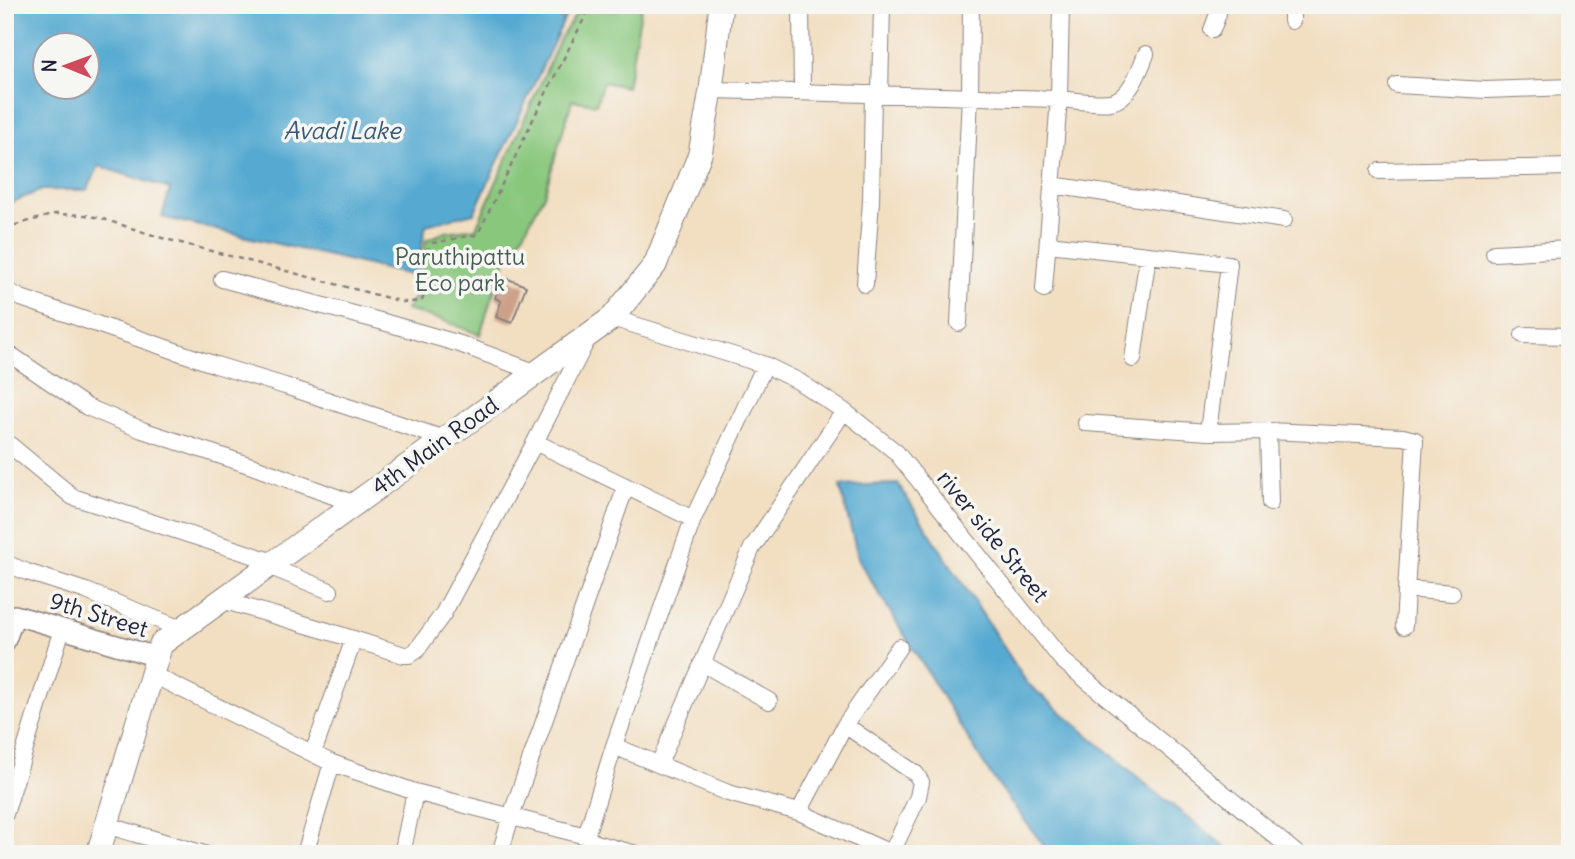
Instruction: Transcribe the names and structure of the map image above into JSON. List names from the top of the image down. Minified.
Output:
{"streets":{"main road":["4th Main Road"],"street":["river side Street","9th Street"]},"crossings":[["4th Main Road","river side Street"],["4th Main Road","9th Street"]],"water":["Avadi Lake"],"parks":["Paruthipattu Eco park"],"north":"left"}
